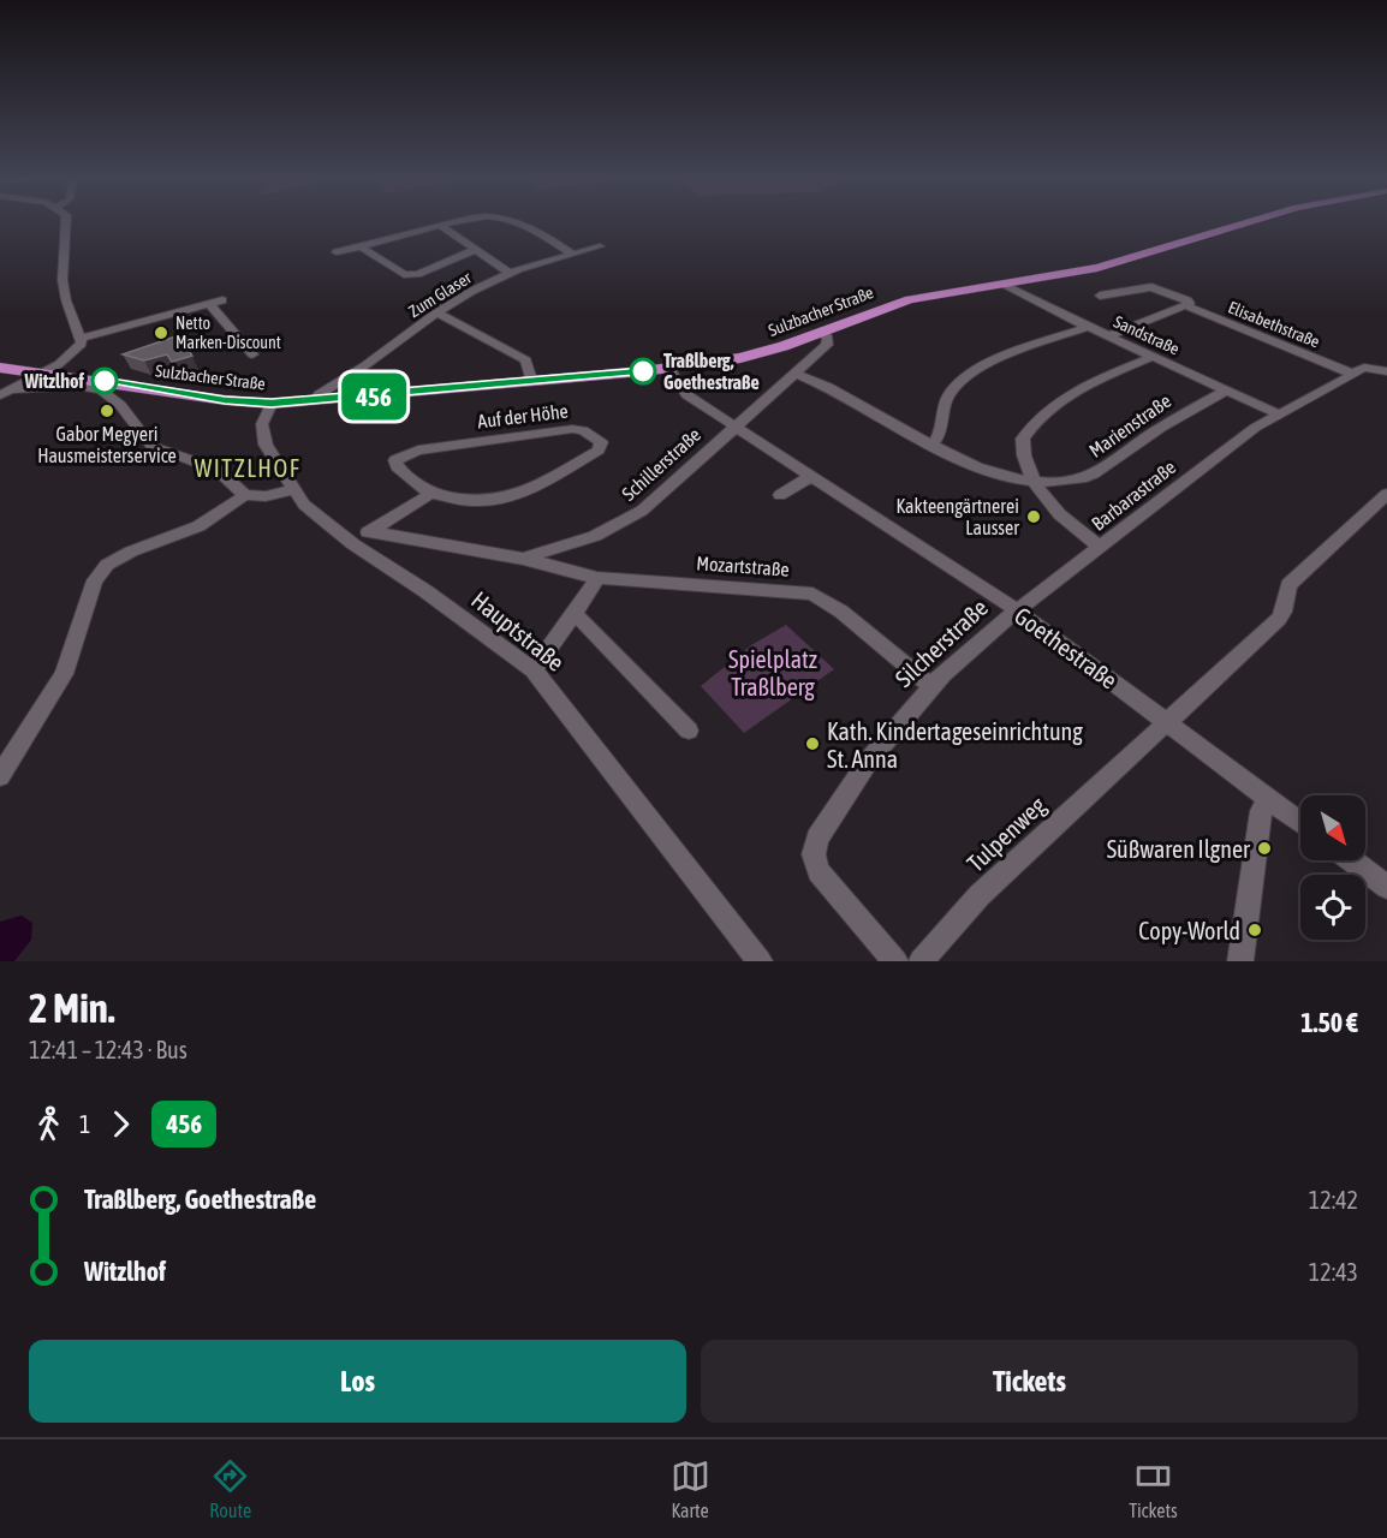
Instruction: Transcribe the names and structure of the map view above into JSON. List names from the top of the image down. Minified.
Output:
{"streets":{"main road":["Sulzbacher Straße"],"street":["Zum Glaser","Elisabethstraße","Sandstraße","Auf der Höhe","Marienstraße","Schillerstraße","Barbarastraße","Mozartstraße","Hauptstraße","Silcherstraße","Goethestraße","Tulpenweg"]},"crossings":[["Zum Glaser","Sulzbacher Straße"],["Sulzbacher Straße","Sandstraße"],["Sulzbacher Straße","Schillerstraße"],["Sulzbacher Straße","Hauptstraße"],["Sulzbacher Straße","Goethestraße"],["Elisabethstraße","Barbarastraße"],["Sandstraße","Marienstraße"],["Sandstraße","Barbarastraße"],["Marienstraße","Schillerstraße"],["Schillerstraße","Mozartstraße"],["Schillerstraße","Goethestraße"],["Barbarastraße","Silcherstraße"],["Barbarastraße","Goethestraße"],["Mozartstraße","Silcherstraße"],["Silcherstraße","Goethestraße"],["Goethestraße","Tulpenweg"]],"districts":["WITZLHOF"],"parks":["Spielplatz Traßlberg"],"places":["Netto Marken-Discount","Traßlberg, Goethestraße","Witzlhof","Gabor Megyeri Hausmeisterservice","Kakteengärtnerei Lausser","Kath. Kindertageseinrichtung St. Anna","Süßwaren Ilgner","Copy-World"],"lines":["bus line 456"],"north":"bottom right","page":{"on_map":"456","heading":["2 Min.","12:41 – 12:43 · Bus","1.50 €"],"legs":["1","456"],"list":[{"name":"Traßlberg, Goethestraße","value":"12:42"},{"name":"Witzlhof","value":"12:43"}],"buttons":["Los","Tickets"],"tabs":["Route","Karte","Tickets"]}}
